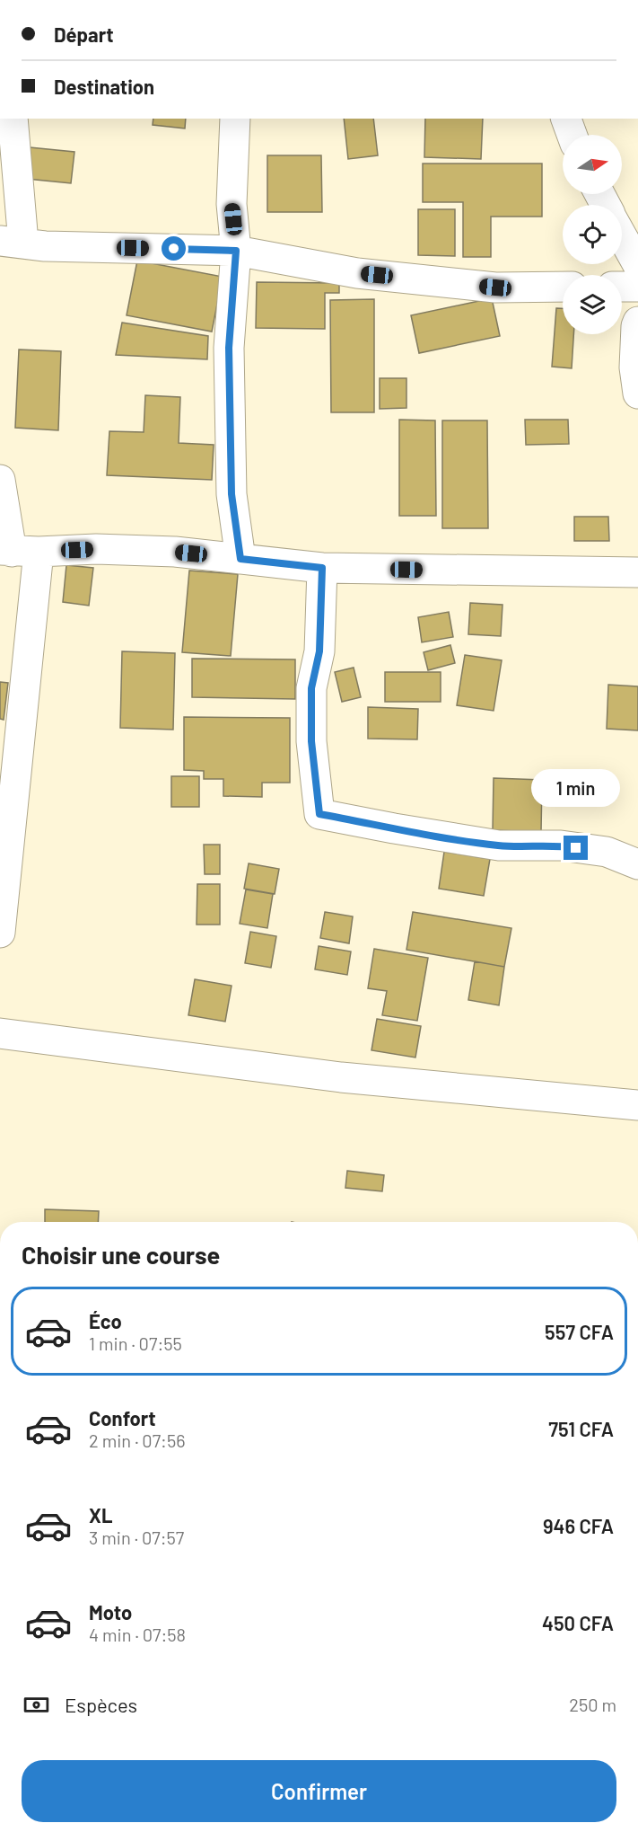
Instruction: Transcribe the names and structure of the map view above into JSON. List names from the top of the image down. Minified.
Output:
{"north":"right","page":{"banner":["Départ","Destination"],"bubble":"1 min","heading":"Choisir une course","list":[{"name":"Éco","note":"1 min · 07:55","value":"557 CFA"},{"name":"Confort","note":"2 min · 07:56","value":"751 CFA"},{"name":"XL","note":"3 min · 07:57","value":"946 CFA"},{"name":"Moto","note":"4 min · 07:58","value":"450 CFA"}],"pay":["Espèces","250 m"],"buttons":"Confirmer"}}
